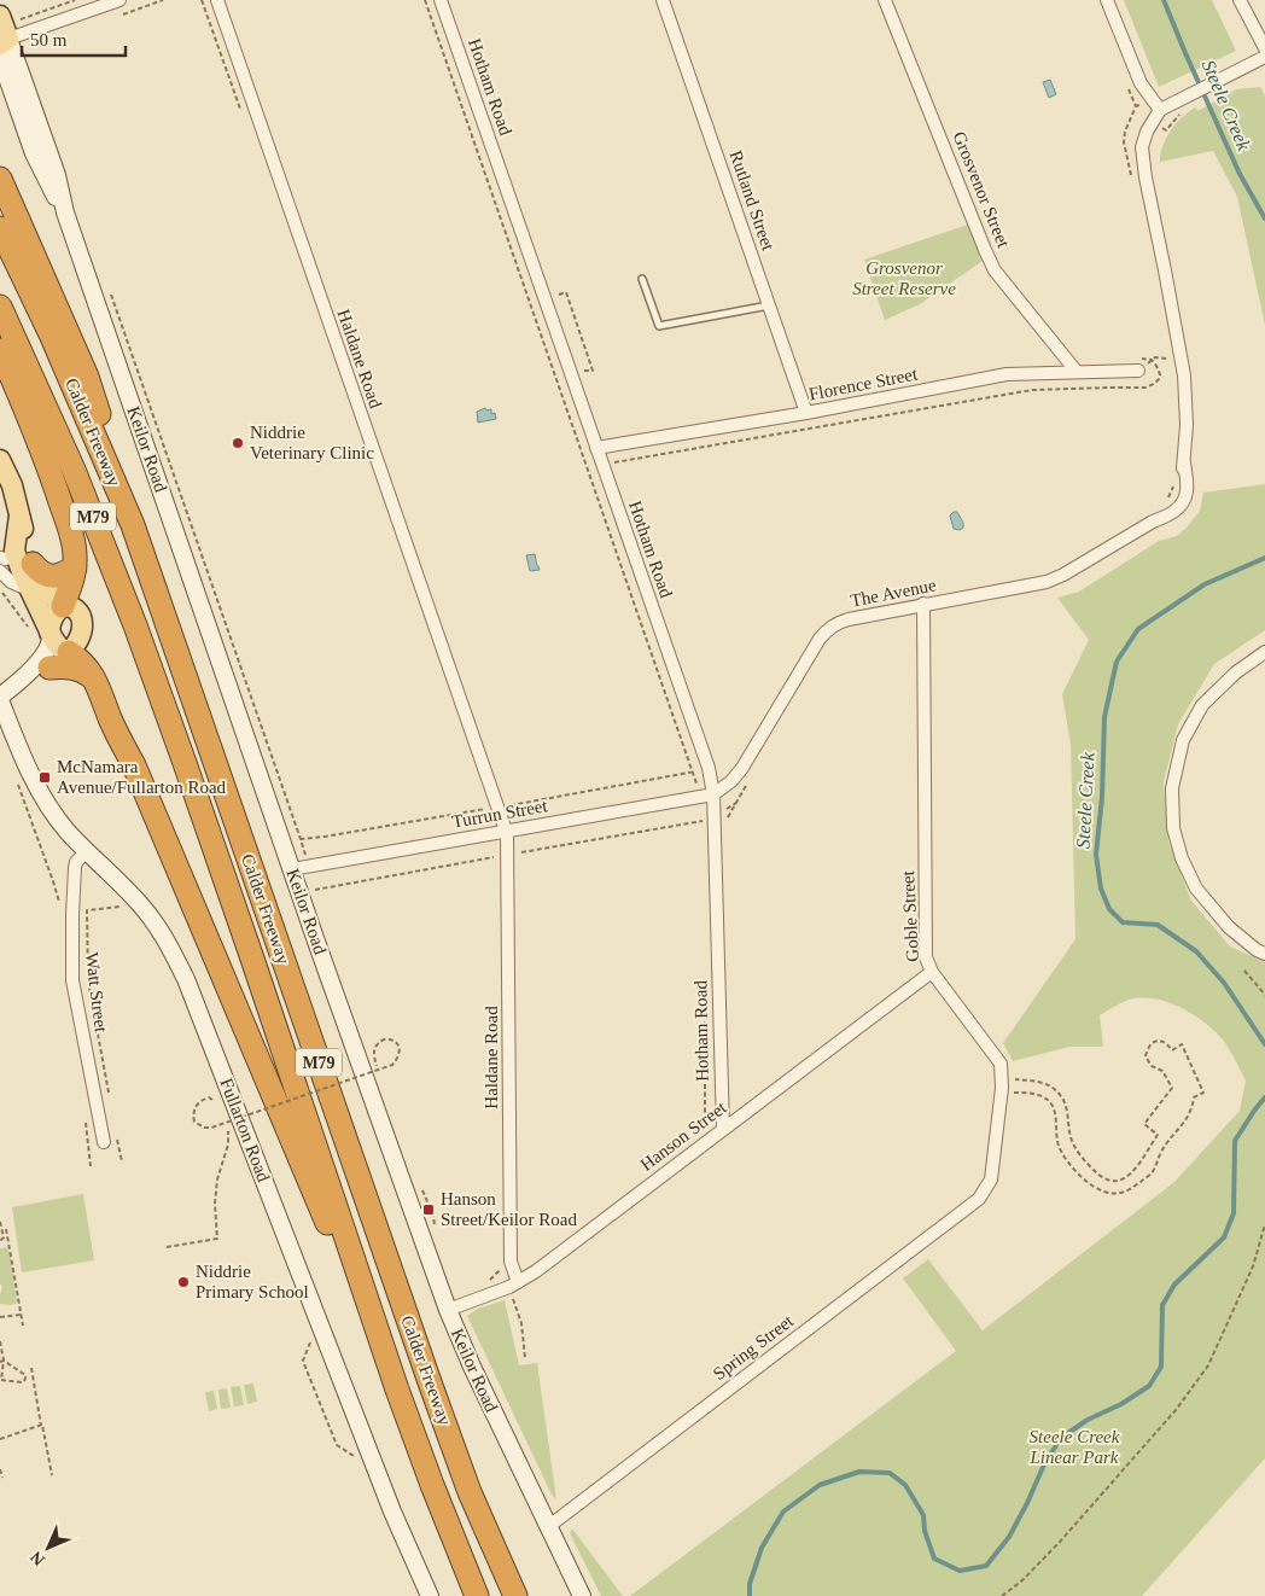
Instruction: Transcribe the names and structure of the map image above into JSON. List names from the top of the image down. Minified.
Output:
{"streets":{"highway":["Calder Freeway","M79"],"main road":["Keilor Road","Fullarton Road"],"street":["Hotham Road","Grosvenor Street","Rutland Street","Haldane Road","Florence Street","The Avenue","Turrun Street","Goble Street","Watt Street","Hanson Street","Spring Street"]},"crossings":[["Hotham Road","Florence Street"],["Hotham Road","The Avenue"],["Hotham Road","Turrun Street"],["Hotham Road","Hanson Street"],["Grosvenor Street","Florence Street"],["Rutland Street","Florence Street"],["Haldane Road","Turrun Street"],["Haldane Road","Hanson Street"],["Keilor Road","Turrun Street"],["Keilor Road","Hanson Street"],["Keilor Road","Spring Street"],["The Avenue","Turrun Street"],["The Avenue","Goble Street"],["Goble Street","Hanson Street"],["Goble Street","Spring Street"],["Watt Street","Fullarton Road"]],"water":["Steele Creek"],"parks":["Grosvenor Street Reserve","Steele Creek Linear Park"],"places":{"other":["Niddrie Veterinary Clinic","Niddrie Primary School"],"transit":["McNamara Avenue/Fullarton Road","Hanson Street/Keilor Road"]},"scale_bar":"50 m","north":"bottom left"}
